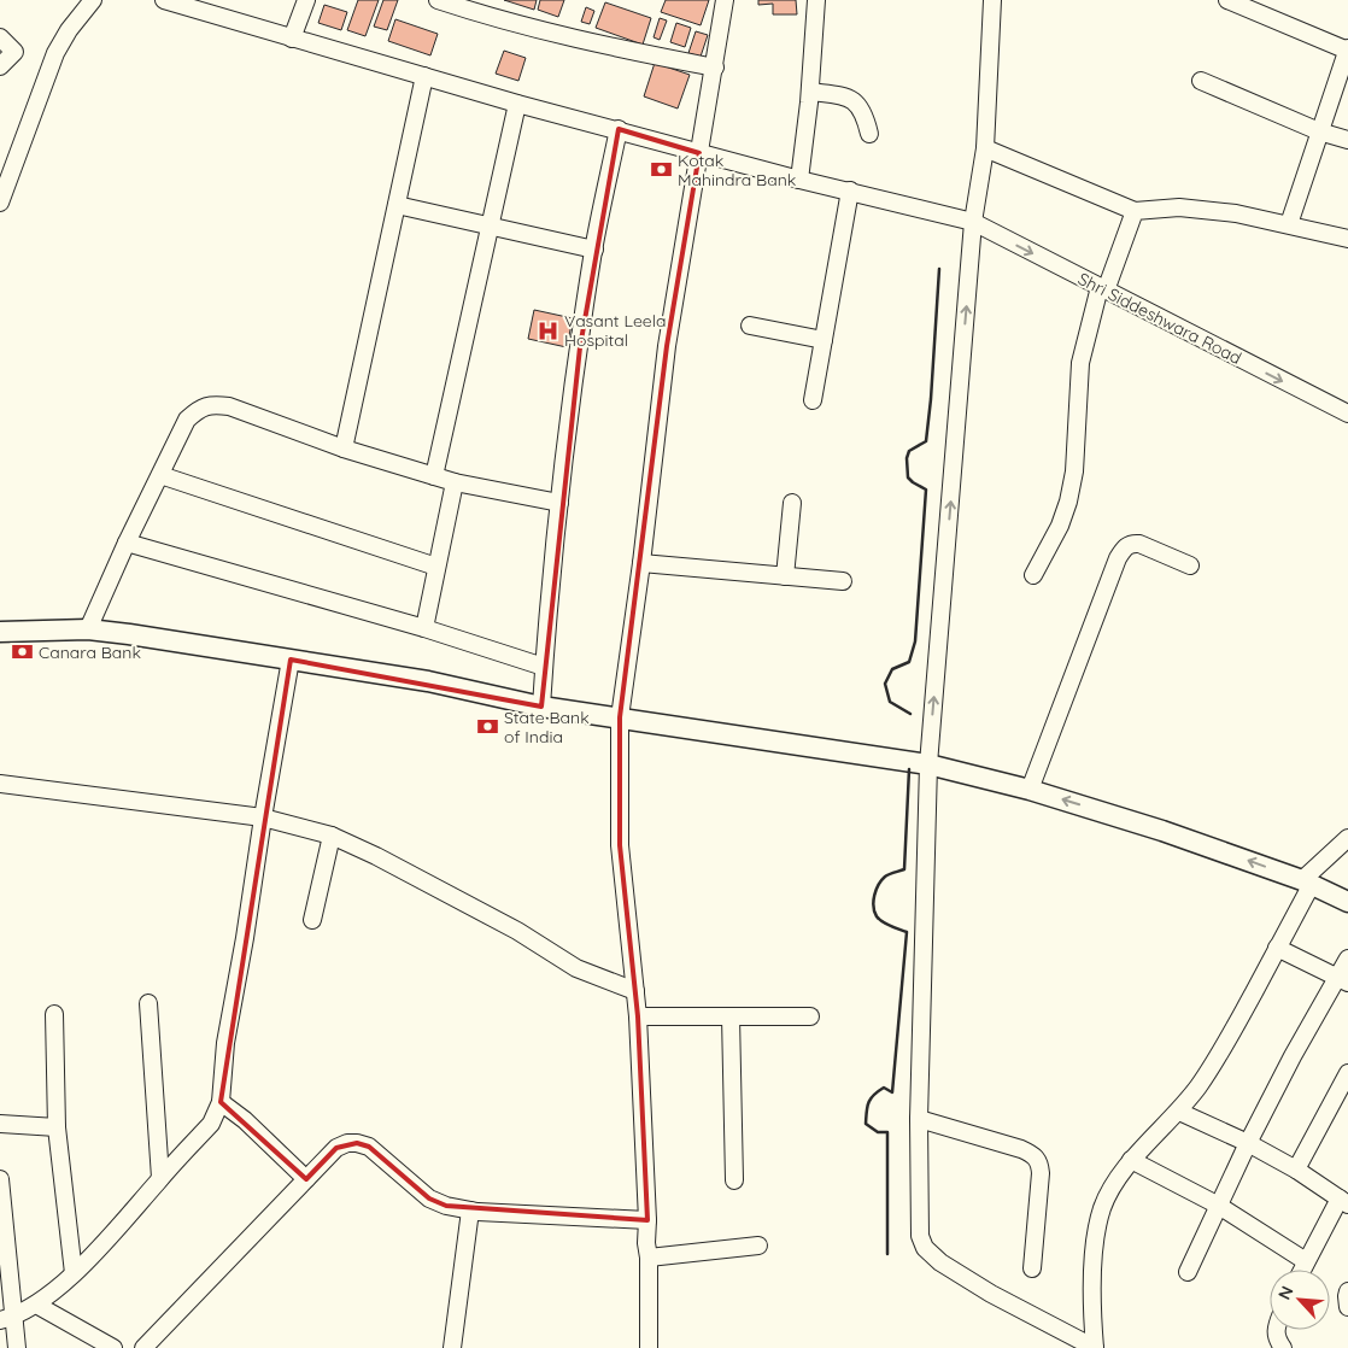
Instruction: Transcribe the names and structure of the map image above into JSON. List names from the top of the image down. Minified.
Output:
{"streets":{"street":["Shri Siddeshwara Road"]},"places":{"bank":["Kotak Mahindra Bank","Canara Bank","State Bank of India"],"hospital":["Vasant Leela Hospital"]},"north":"top left"}
